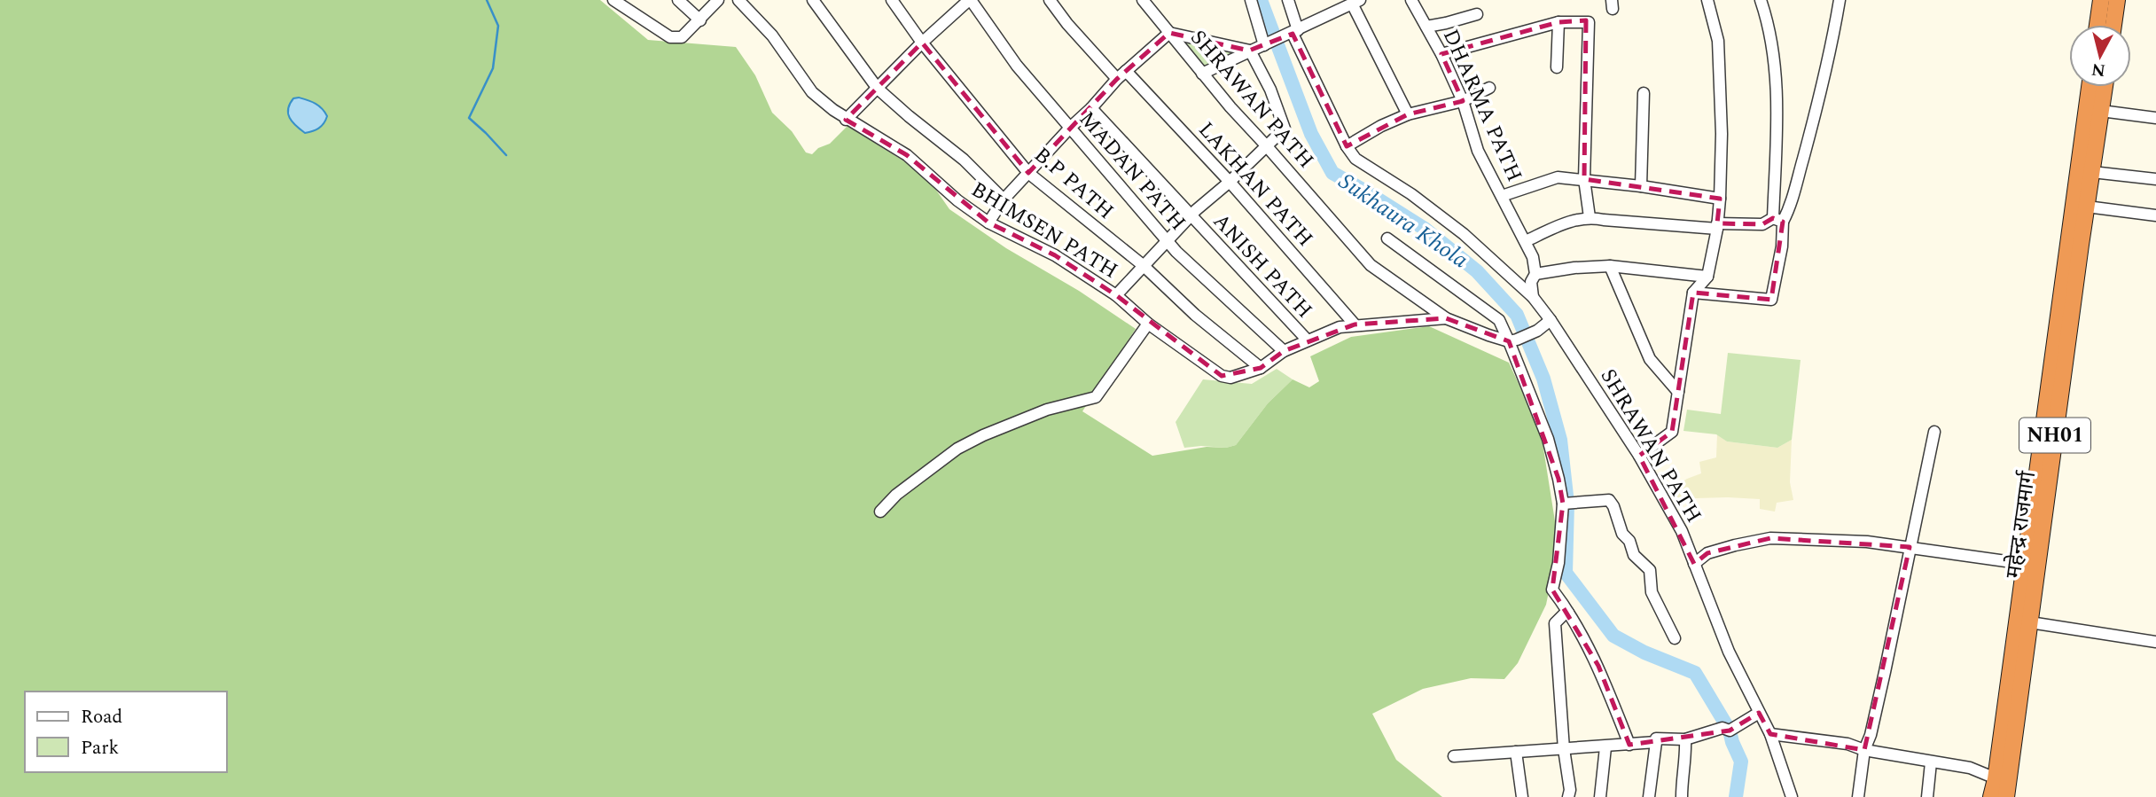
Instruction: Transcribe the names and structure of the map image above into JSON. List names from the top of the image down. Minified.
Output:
{"streets":{"highway":["NH01","महेन्द्र राजमार्ग"],"street":["SHRAWAN PATH","DHARMA PATH","MADAN PATH","B.P PATH","LAKHAN PATH","BHIMSEN PATH","ANISH PATH"]},"crossings":[["SHRAWAN PATH","DHARMA PATH"],["SHRAWAN PATH","BHIMSEN PATH"],["MADAN PATH","BHIMSEN PATH"],["B.P PATH","BHIMSEN PATH"],["LAKHAN PATH","BHIMSEN PATH"],["BHIMSEN PATH","ANISH PATH"],["NH01","महेन्द्र राजमार्ग"]],"water":["Sukhaura Khola"],"legend":["Road","Park"],"north":"bottom"}
